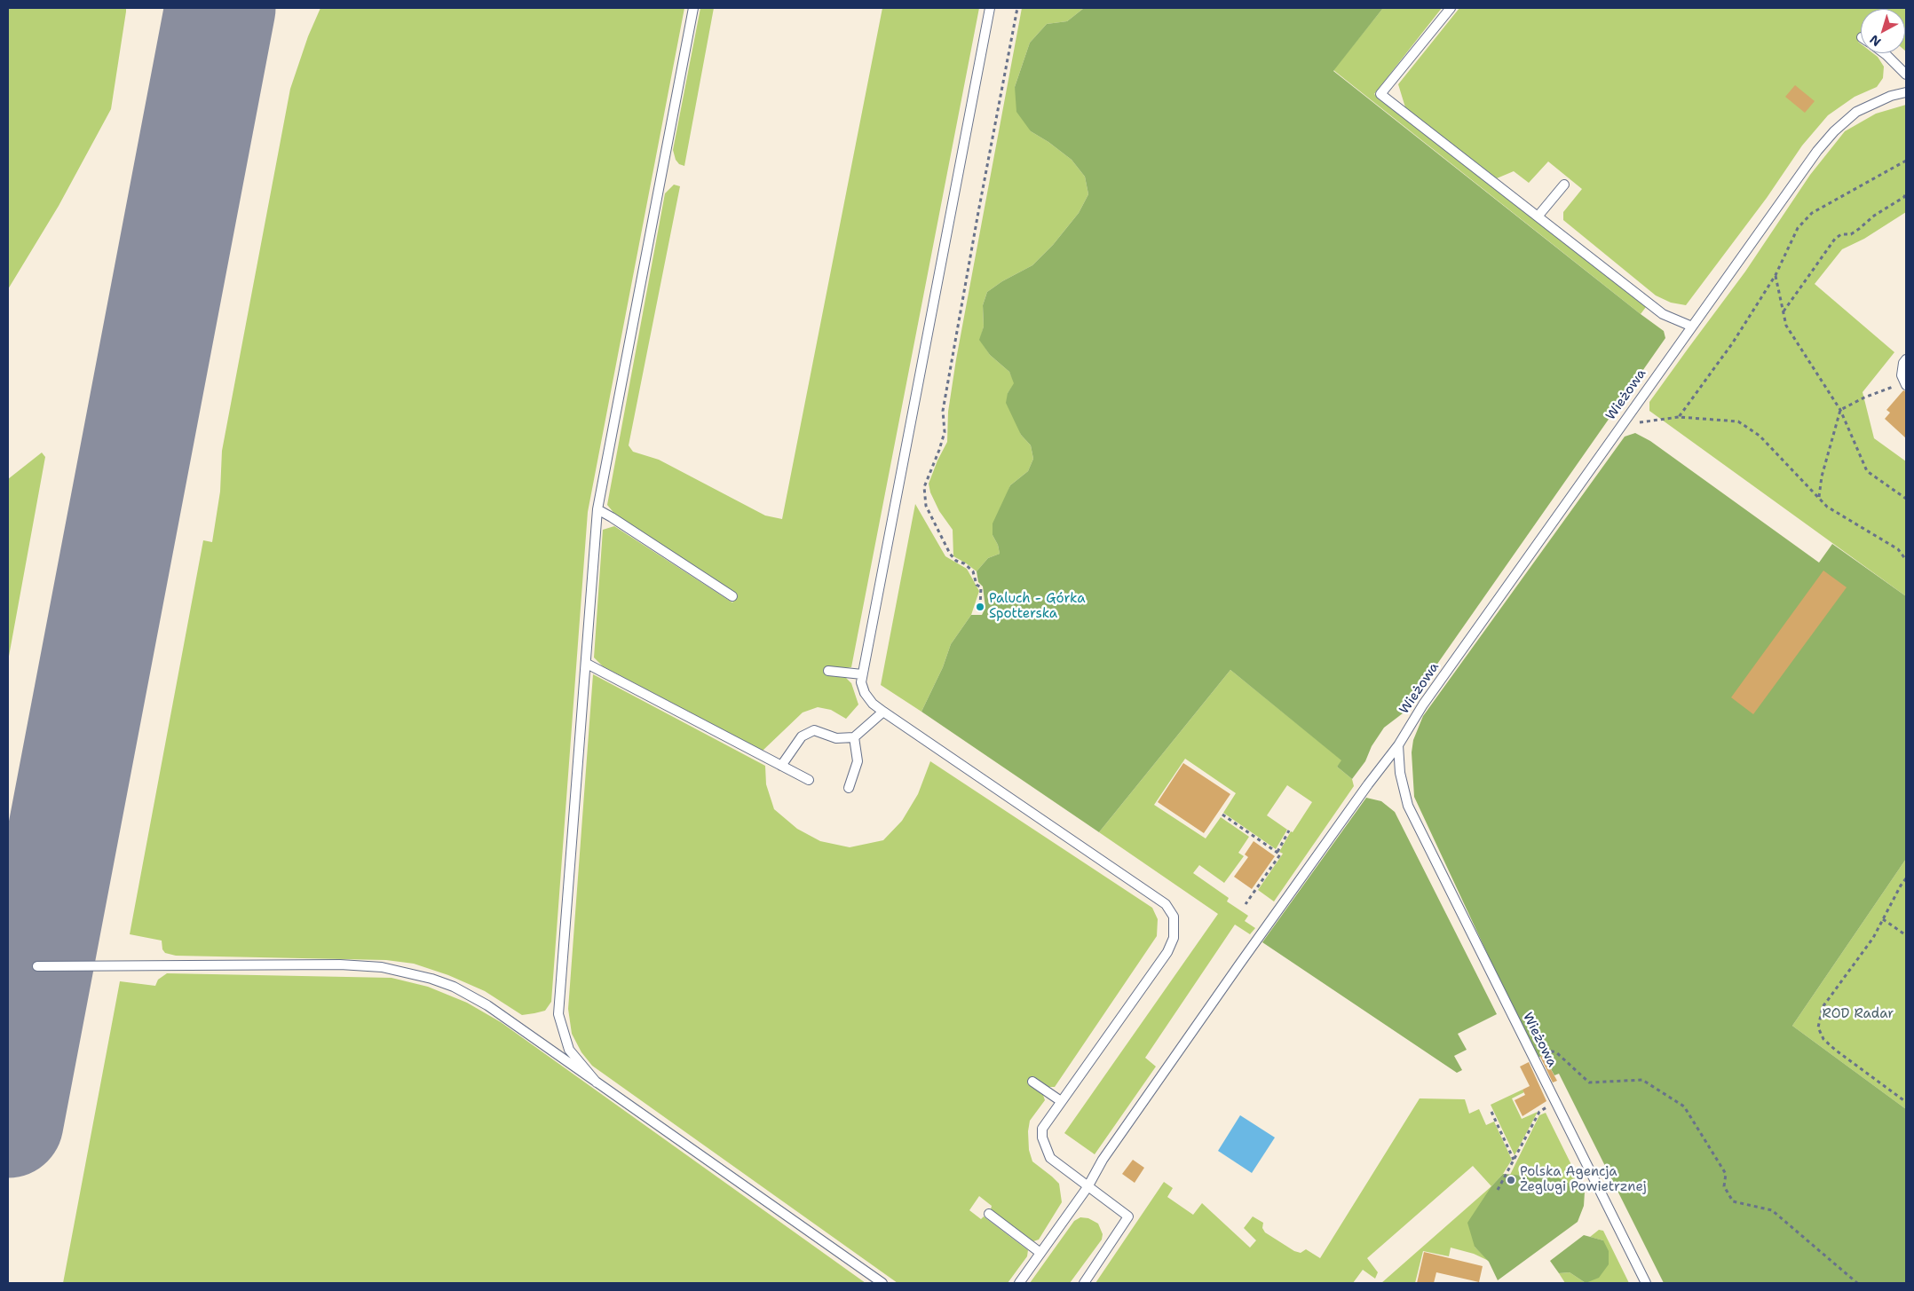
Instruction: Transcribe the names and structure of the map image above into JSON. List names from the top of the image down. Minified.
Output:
{"streets":{"lane":["Wieżowa"]},"parks":["ROD Radar"],"places":["Paluch - Górka Spotterska","Polska Agencja Żeglugi Powietrznej"],"north":"bottom left"}
